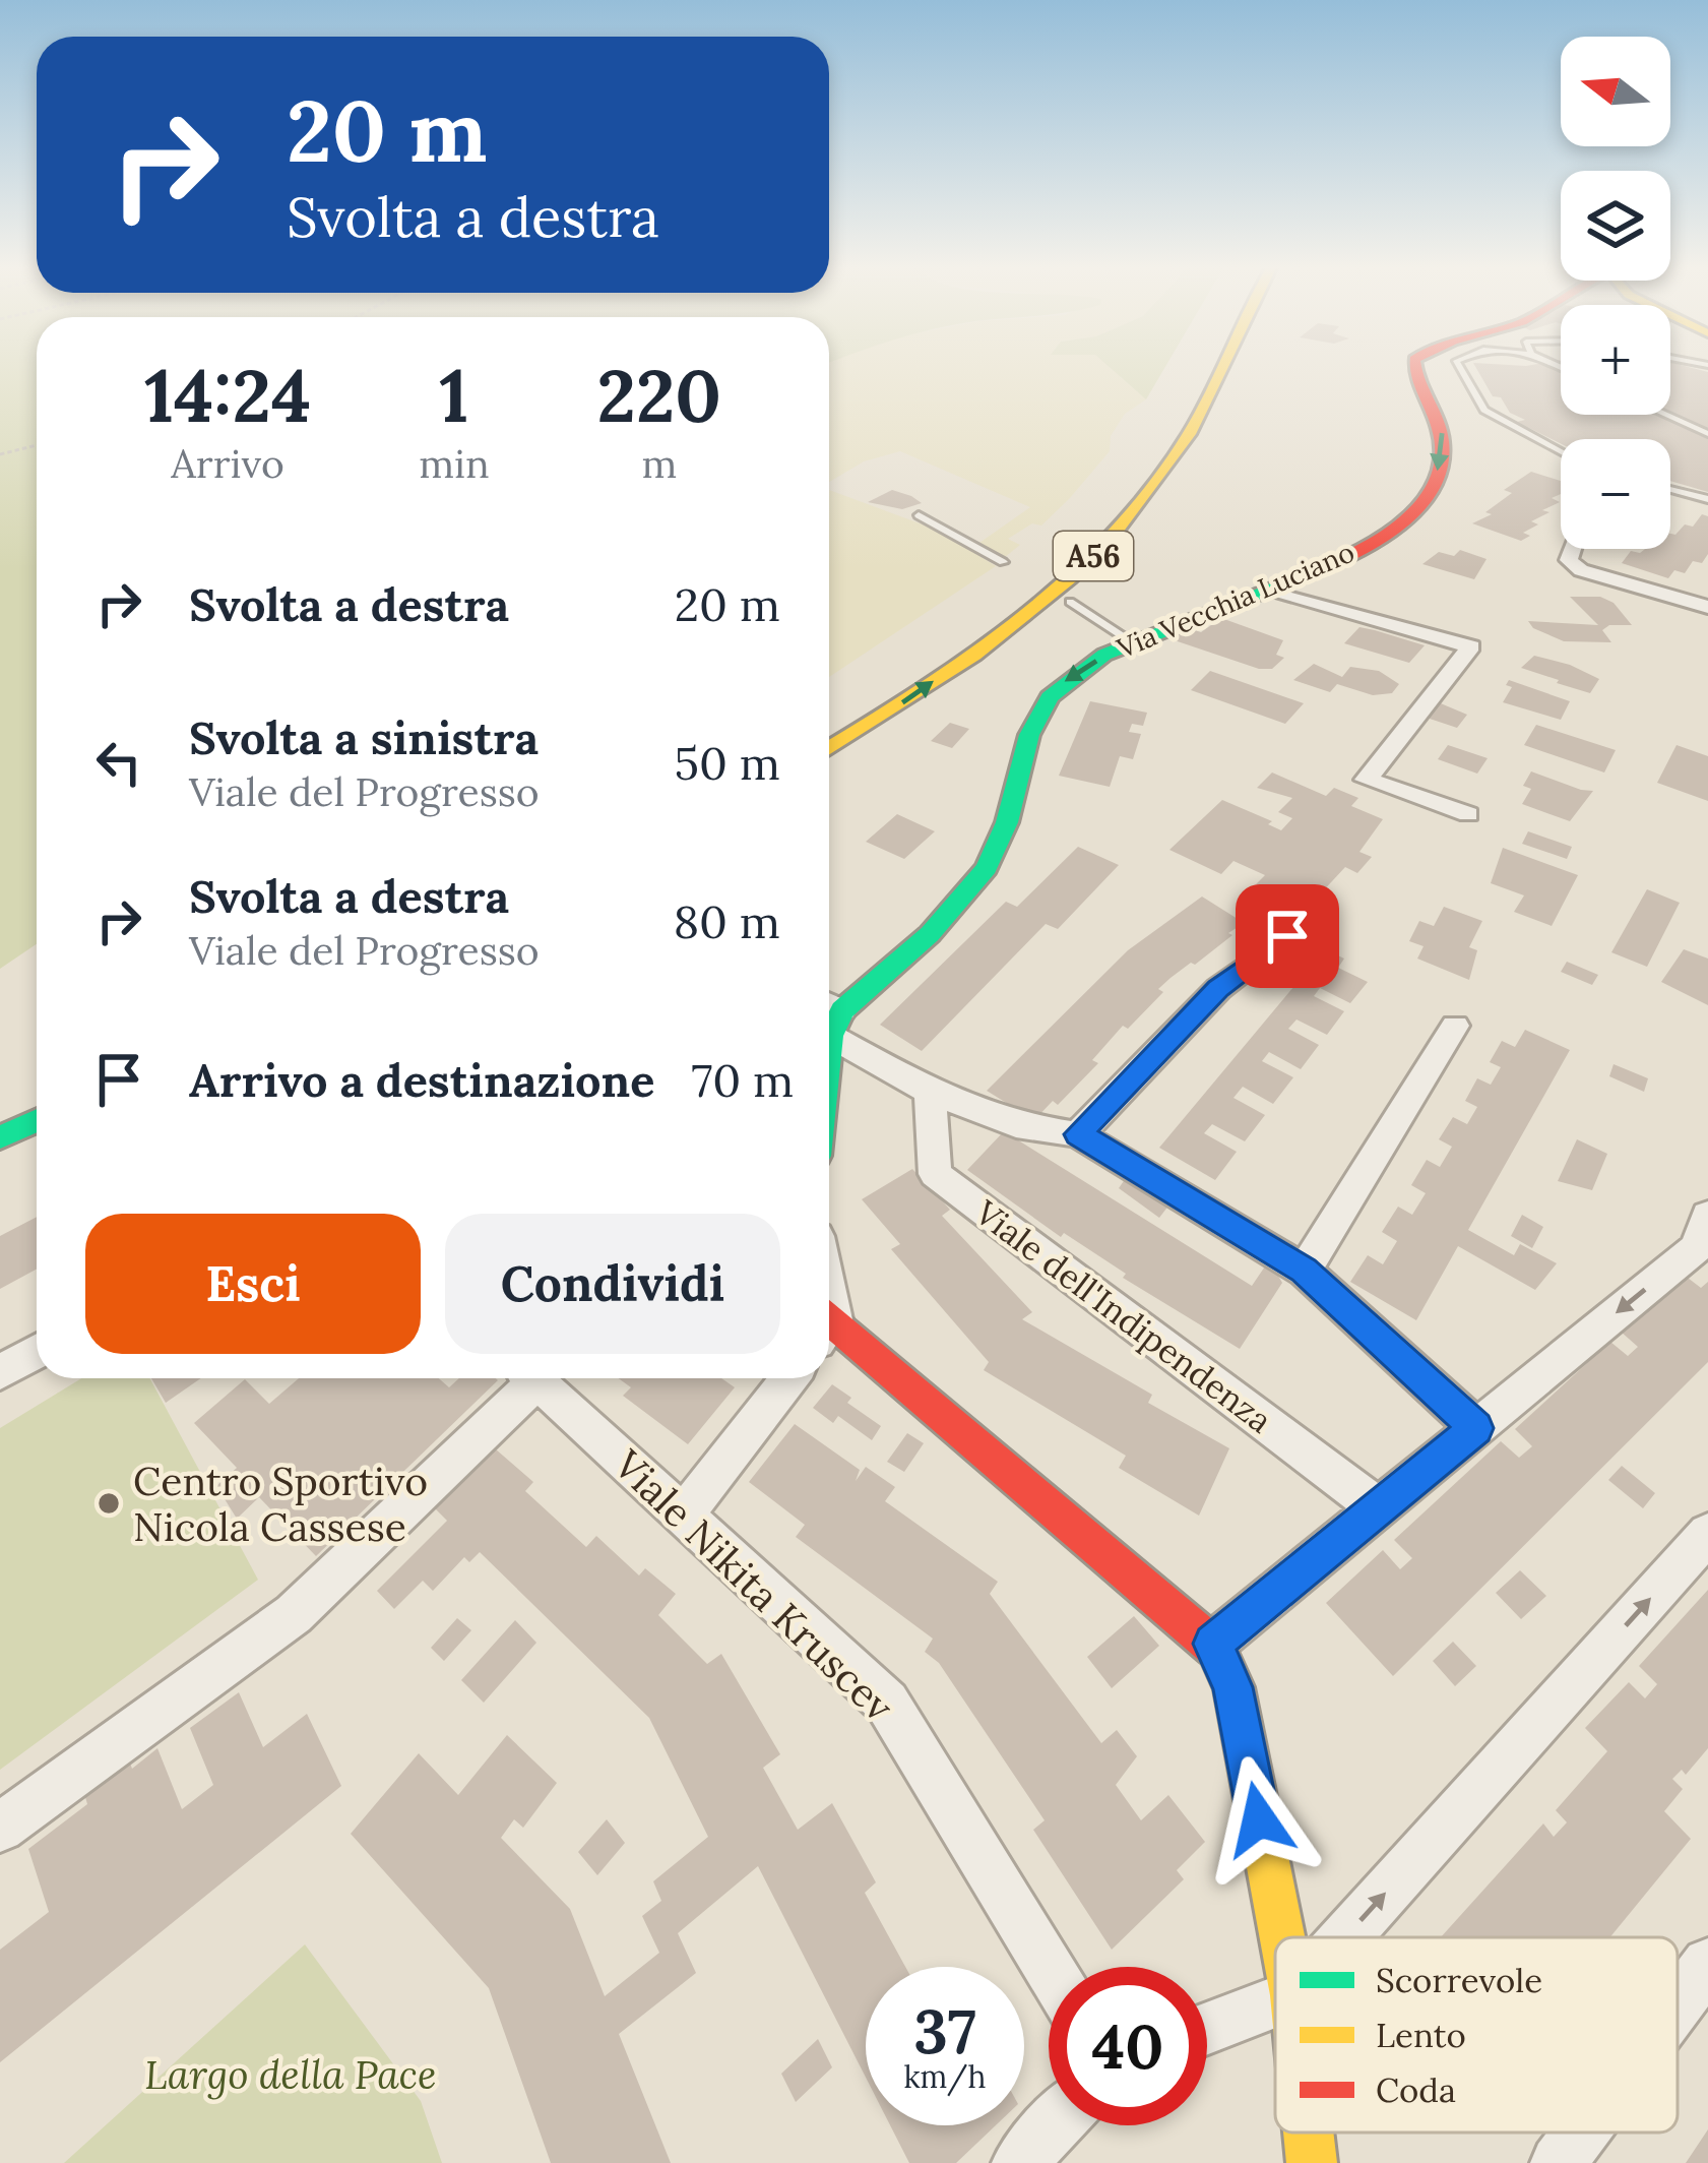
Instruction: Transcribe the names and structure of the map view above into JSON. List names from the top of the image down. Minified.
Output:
{"streets":{"main road":["A56","Via Vecchia Luciano"],"street":["Viale dell'Indipendenza","Viale Nikita Kruscev"]},"parks":["Largo della Pace"],"places":["Centro Sportivo Nicola Cassese"],"legend":["Scorrevole","Lento","Coda"],"north":"left","page":{"map_buttons":["+","−"],"turn":["20 m","Svolta a destra"],"eta":["14:24","Arrivo","1","min","220","m"],"list":[{"name":"Svolta a destra","value":"20 m"},{"name":"Svolta a sinistra","note":"Viale del Progresso","value":"50 m"},{"name":"Svolta a destra","note":"Viale del Progresso","value":"80 m"},{"name":"Arrivo a destinazione","value":"70 m"}],"buttons":["Esci","Condividi"],"speed":"37 km/h","limit":"40"}}
